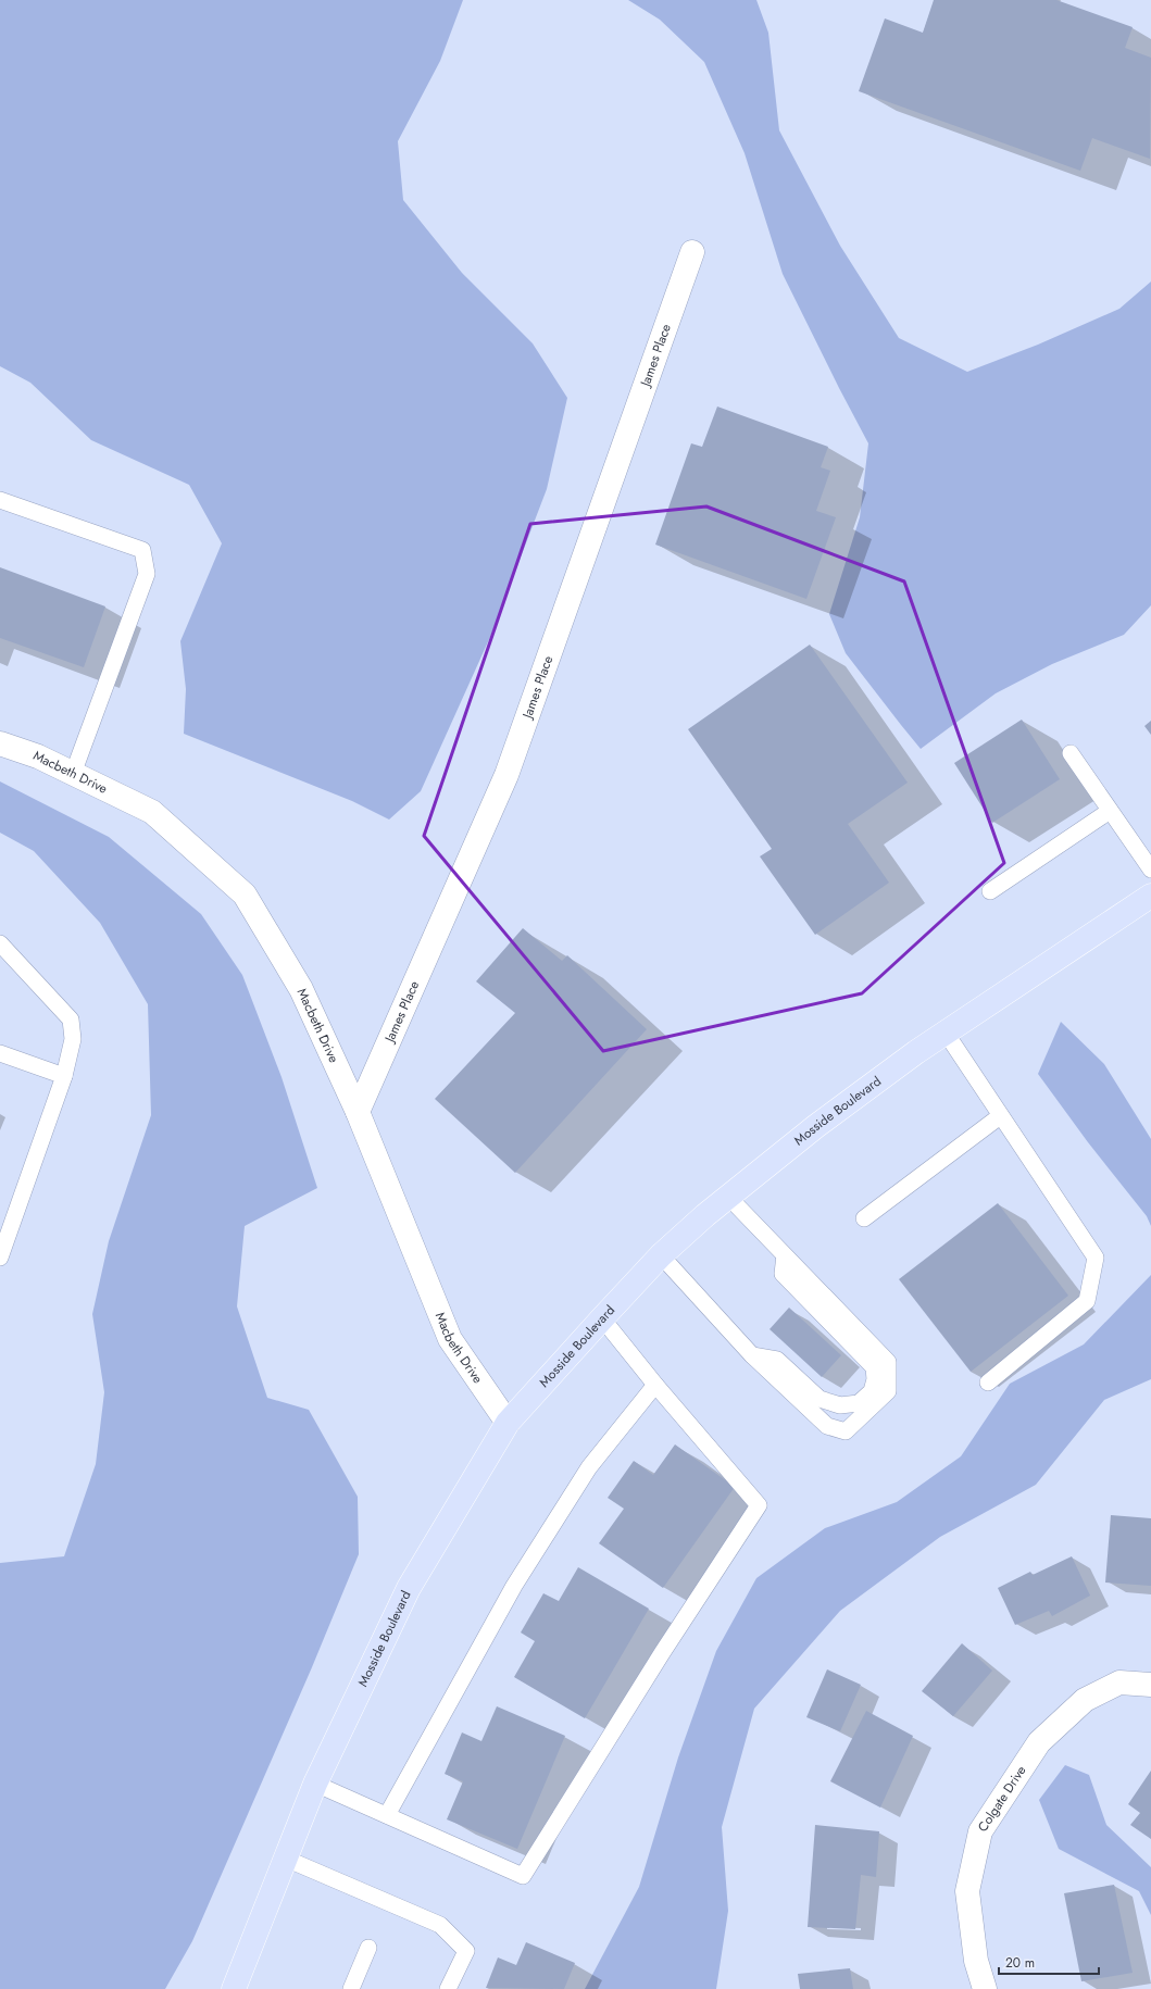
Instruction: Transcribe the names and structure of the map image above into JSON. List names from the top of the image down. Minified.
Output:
{"streets":{"main road":["Mosside Boulevard"],"street":["James Place","Macbeth Drive","Colgate Drive"]},"crossings":[["James Place","Macbeth Drive"],["Macbeth Drive","Mosside Boulevard"]],"scale_bar":"20 m"}
